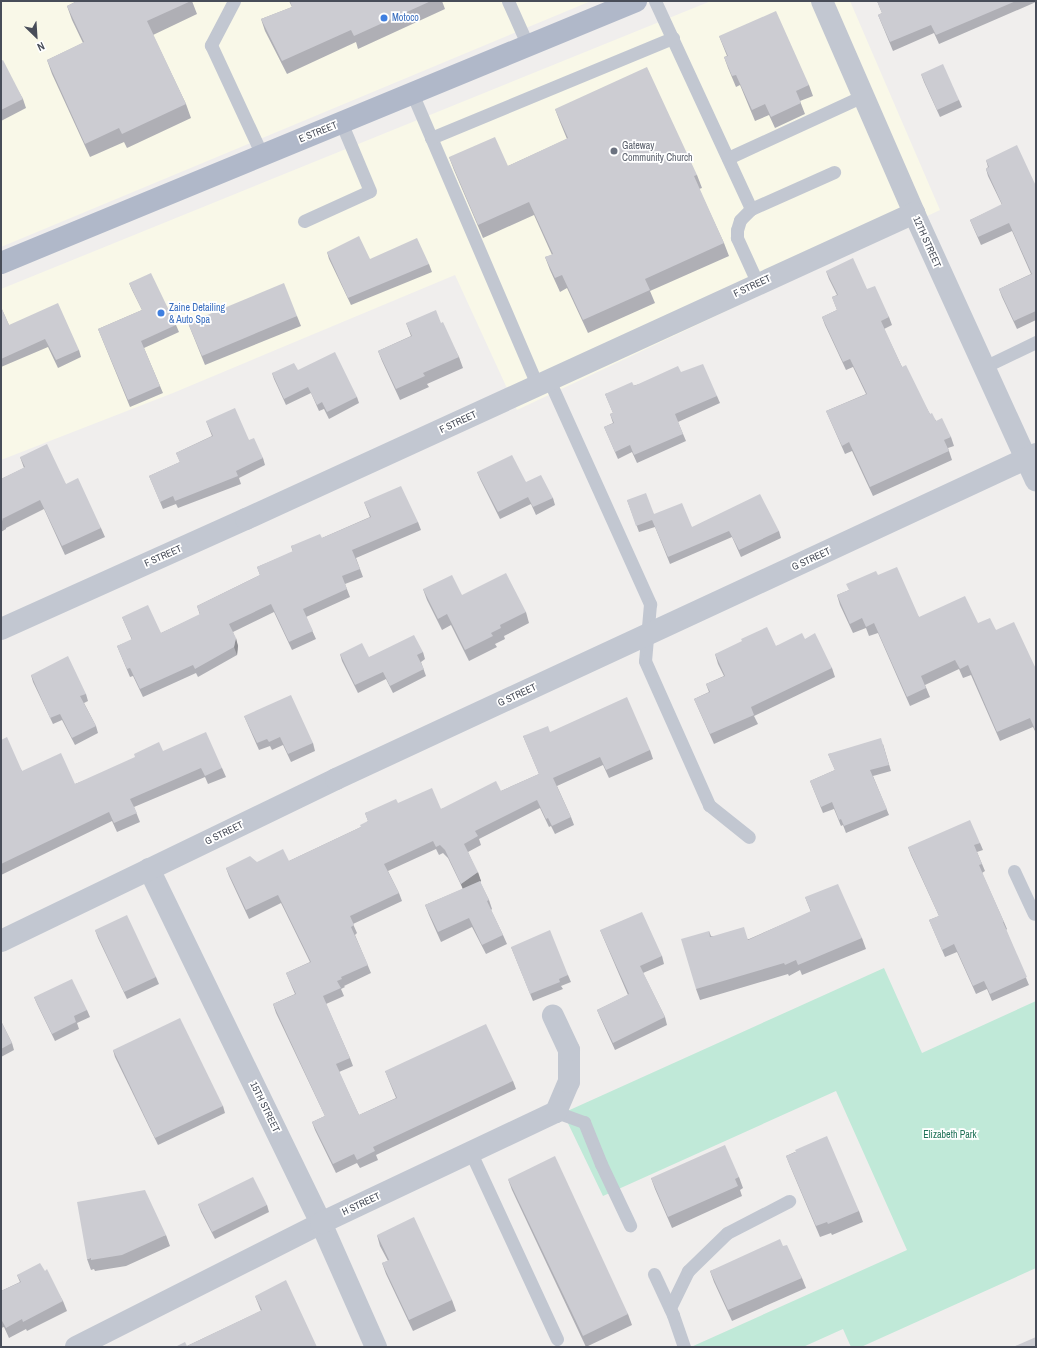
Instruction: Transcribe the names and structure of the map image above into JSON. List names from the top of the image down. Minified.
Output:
{"streets":{"main road":["E STREET"],"street":["12TH STREET","F STREET","G STREET","15TH STREET","H STREET"]},"crossings":[["12TH STREET","F STREET"],["12TH STREET","G STREET"],["G STREET","15TH STREET"],["15TH STREET","H STREET"]],"parks":["Elizabeth Park"],"places":["Motoco","Gateway Community Church","Zaine Detailing & Auto Spa"],"north":"bottom right"}
